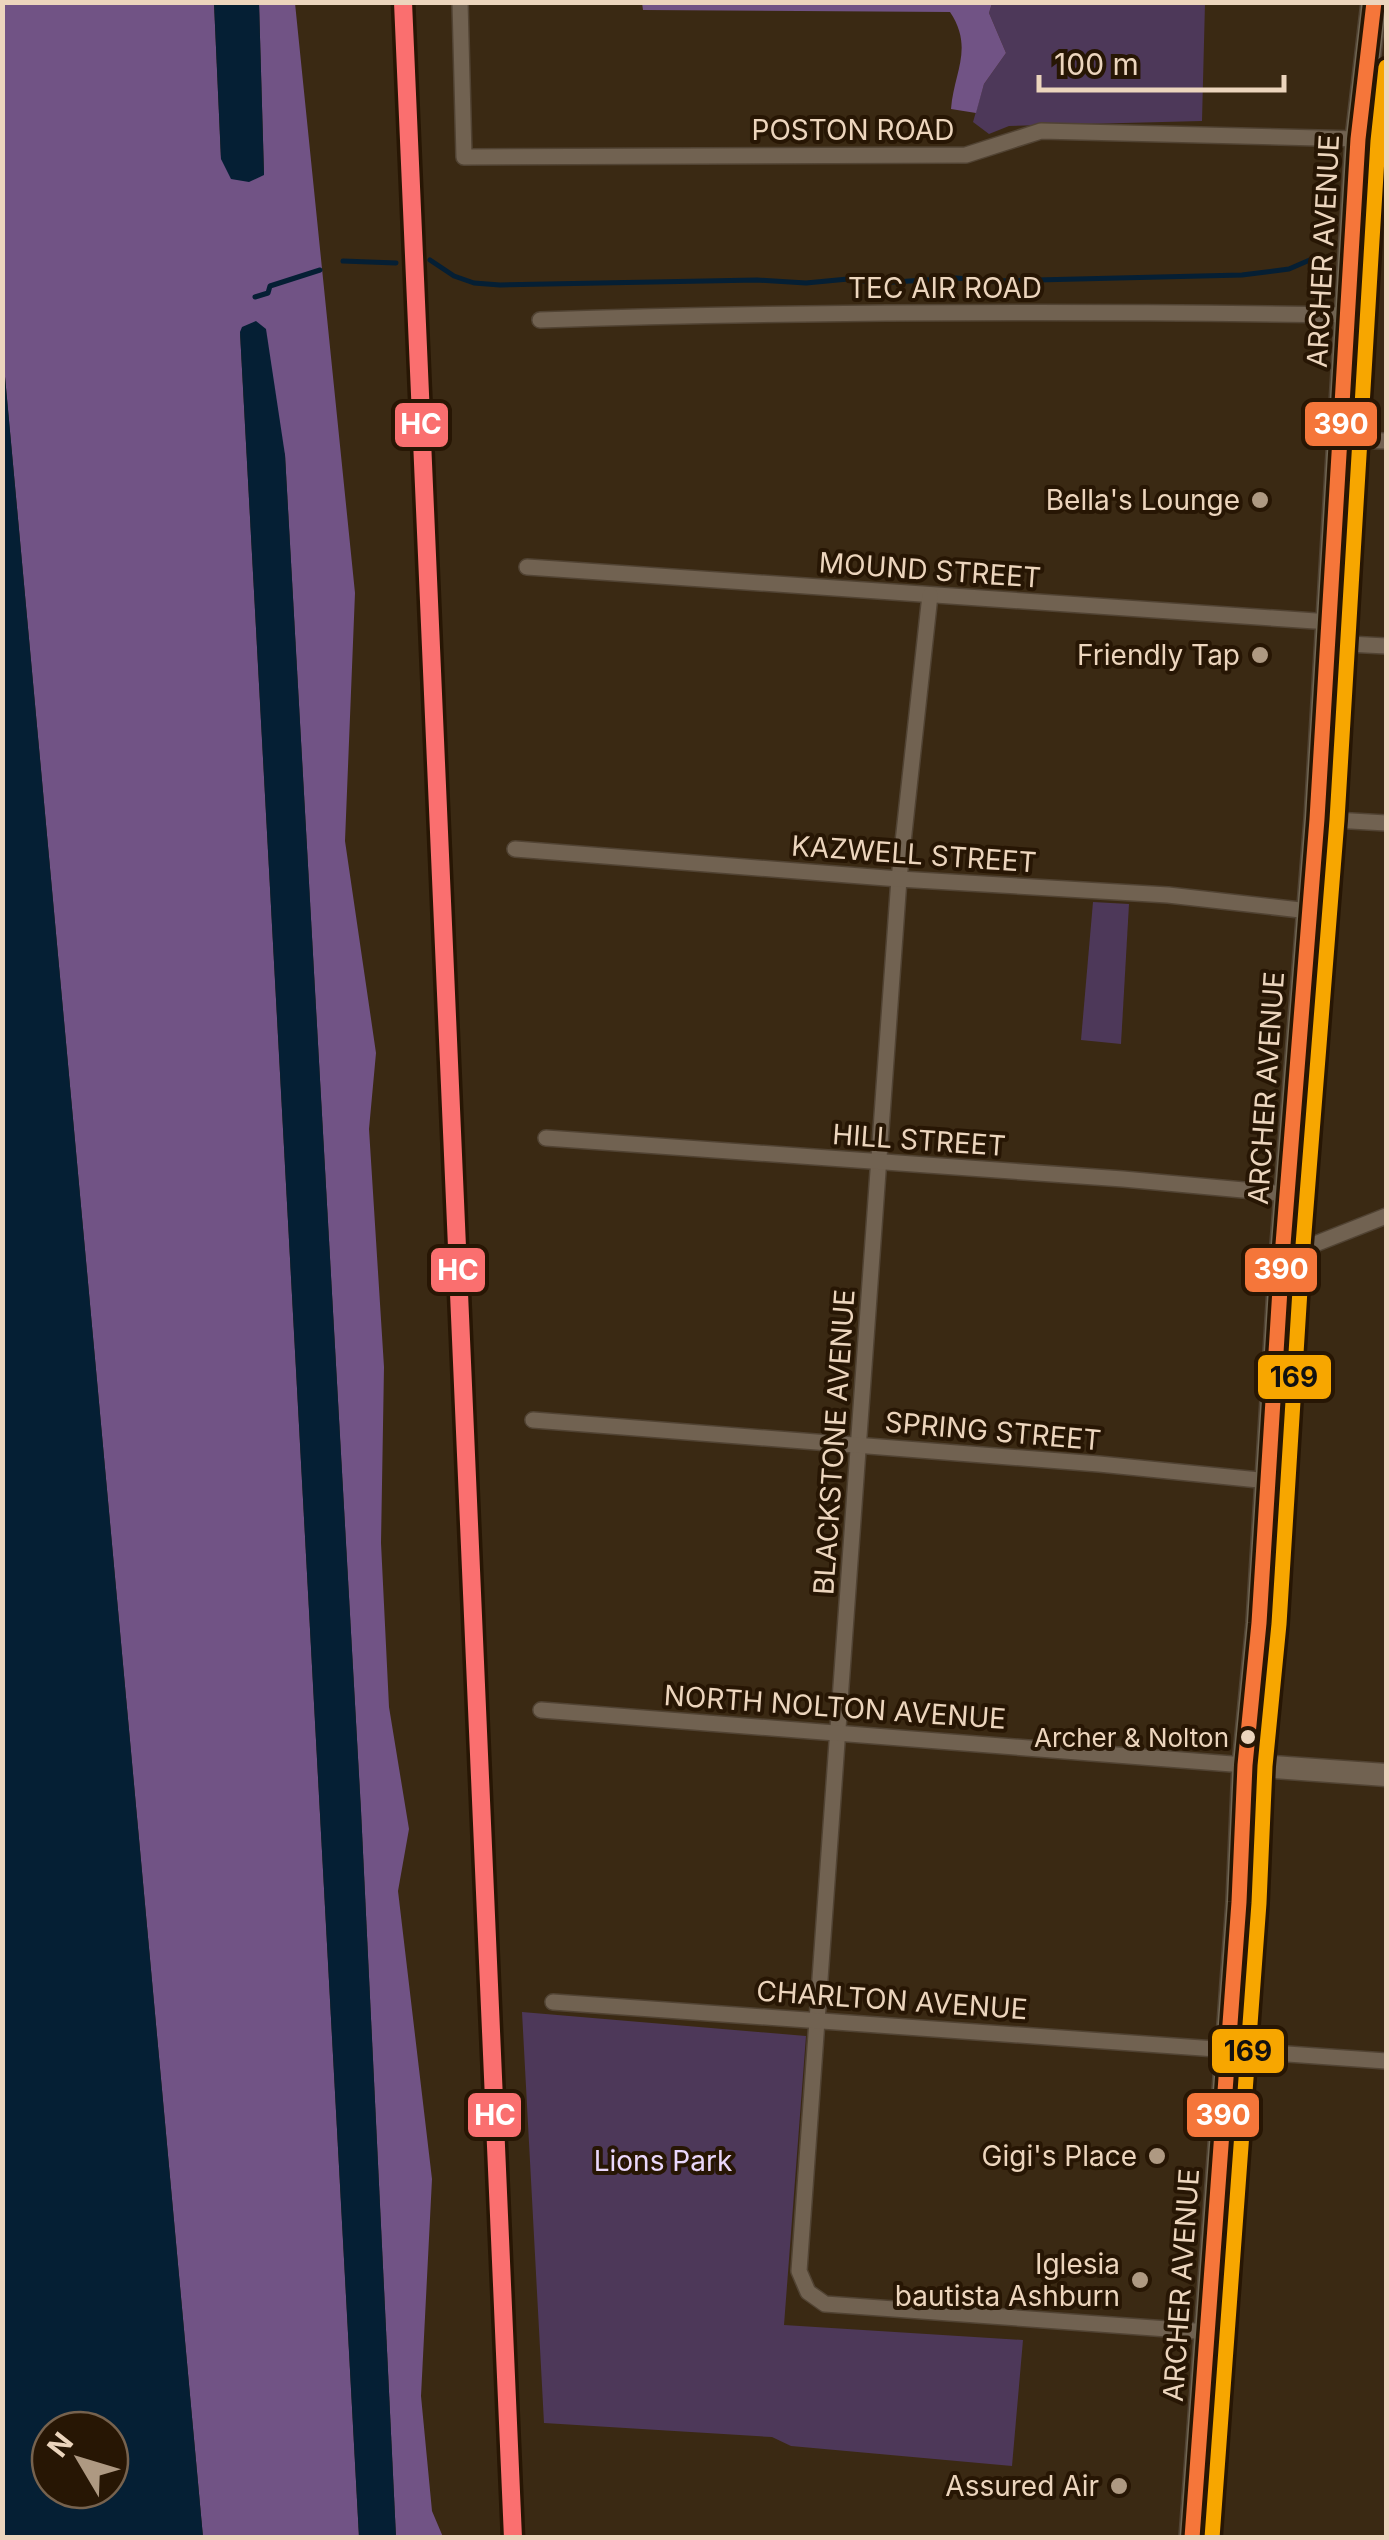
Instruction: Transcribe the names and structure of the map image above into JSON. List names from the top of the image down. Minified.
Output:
{"streets":{"main road":["ARCHER AVENUE"],"street":["POSTON ROAD","TEC AIR ROAD","MOUND STREET","KAZWELL STREET","HILL STREET","SPRING STREET","BLACKSTONE AVENUE","NORTH NOLTON AVENUE","CHARLTON AVENUE"]},"crossings":[["POSTON ROAD","ARCHER AVENUE"],["ARCHER AVENUE","TEC AIR ROAD"],["ARCHER AVENUE","MOUND STREET"],["ARCHER AVENUE","KAZWELL STREET"],["ARCHER AVENUE","HILL STREET"],["ARCHER AVENUE","SPRING STREET"],["ARCHER AVENUE","BLACKSTONE AVENUE"],["ARCHER AVENUE","NORTH NOLTON AVENUE"],["ARCHER AVENUE","CHARLTON AVENUE"],["MOUND STREET","BLACKSTONE AVENUE"],["KAZWELL STREET","BLACKSTONE AVENUE"],["HILL STREET","BLACKSTONE AVENUE"],["SPRING STREET","BLACKSTONE AVENUE"],["BLACKSTONE AVENUE","NORTH NOLTON AVENUE"],["BLACKSTONE AVENUE","CHARLTON AVENUE"]],"parks":["Lions Park"],"places":["Bella's Lounge","Friendly Tap","Archer & Nolton","Gigi's Place","Iglesia bautista Ashburn","Assured Air"],"lines":["transit line HC","transit line 390","transit line 169"],"scale_bar":"100 m","north":"top left"}
